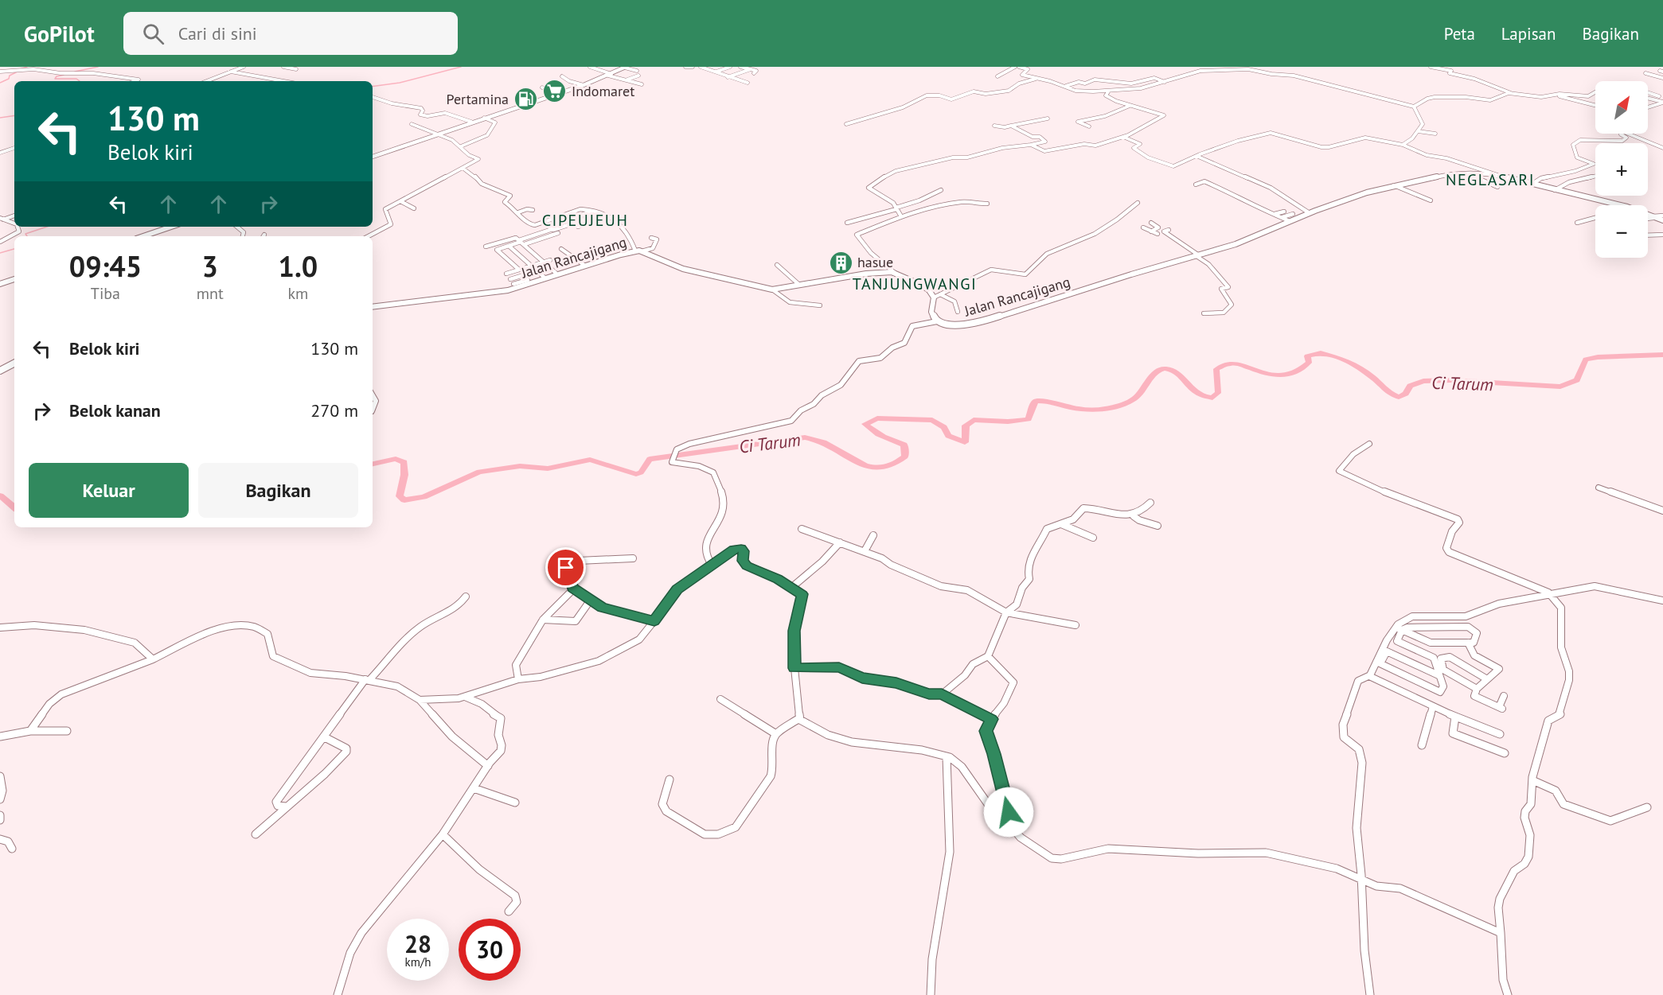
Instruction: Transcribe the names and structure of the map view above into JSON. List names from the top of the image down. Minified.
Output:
{"streets":{"main road":["Jalan Rancajigang"]},"districts":["NEGLASARI","CIPEUJEUH","TANJUNGWANGI"],"water":["Ci Tarum"],"places":{"supermarket":["Indomaret"],"fuel station":["Pertamina"],"building":["hasue"]},"north":"top right","page":{"header":"GoPilot","search":"Cari di sini","nav":["Peta","Lapisan","Bagikan"],"map_buttons":["+","−"],"turn":["130 m","Belok kiri"],"eta":["09:45","Tiba","3","mnt","1.0","km"],"list":[{"name":"Belok kiri","value":"130 m"},{"name":"Belok kanan","value":"270 m"}],"buttons":["Keluar","Bagikan"],"speed":"28 km/h","limit":"30"}}
